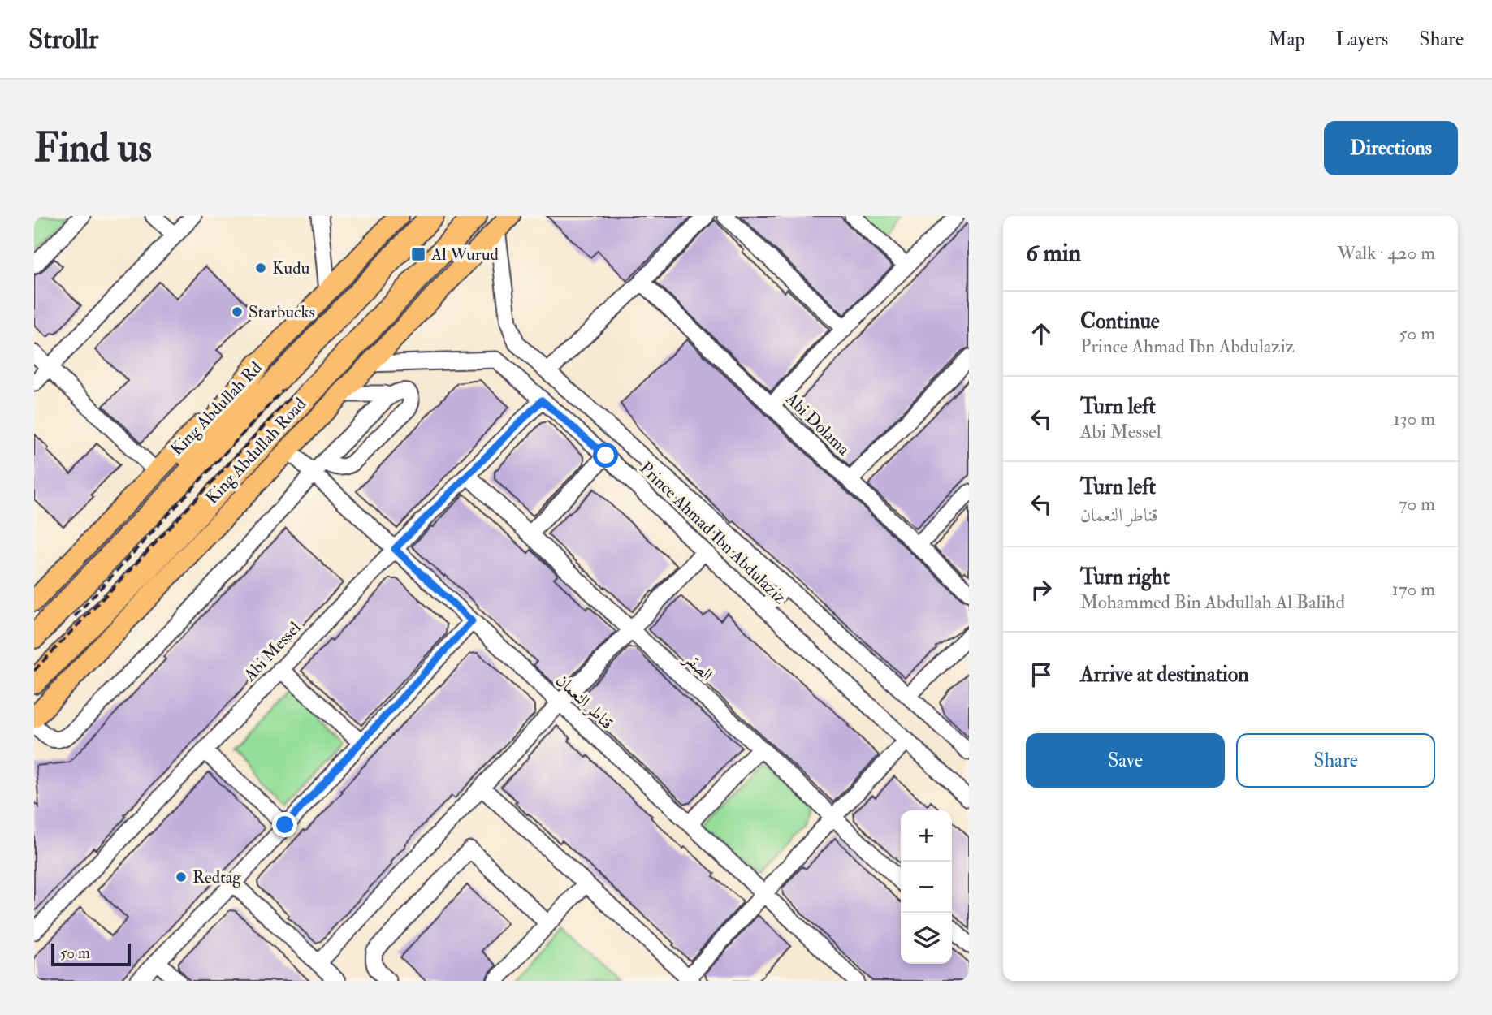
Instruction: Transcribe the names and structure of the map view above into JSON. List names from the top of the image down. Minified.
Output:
{"streets":{"highway":["King Abdullah Road"],"main road":["King Abdullah Rd"],"street":["Abi Dolama","Prince Ahmad Ibn Abdulaziz","Abi Messel","الصقر","قناطر النعمان"]},"crossings":[["Prince Ahmad Ibn Abdulaziz","Abi Messel"],["Abi Messel","الصقر"],["Abi Messel","قناطر النعمان"]],"places":{"transit":["Al Wurud"],"other":["Kudu","Starbucks","Redtag"]},"scale_bar":"50 m","page":{"header":"Strollr","nav":["Map","Layers","Share"],"buttons":["Directions",["Save","Share"]],"title":"Find us","heading":["6 min","Walk · 420 m"],"list":[["Continue","Prince Ahmad Ibn Abdulaziz","50 m"],["Turn left","Abi Messel","130 m"],["Turn left","قناطر النعمان","70 m"],["Turn right","Mohammed Bin Abdullah Al Balihd","170 m"],"Arrive at destination"],"map_buttons":["+","−"],"scale":"50 m"}}
